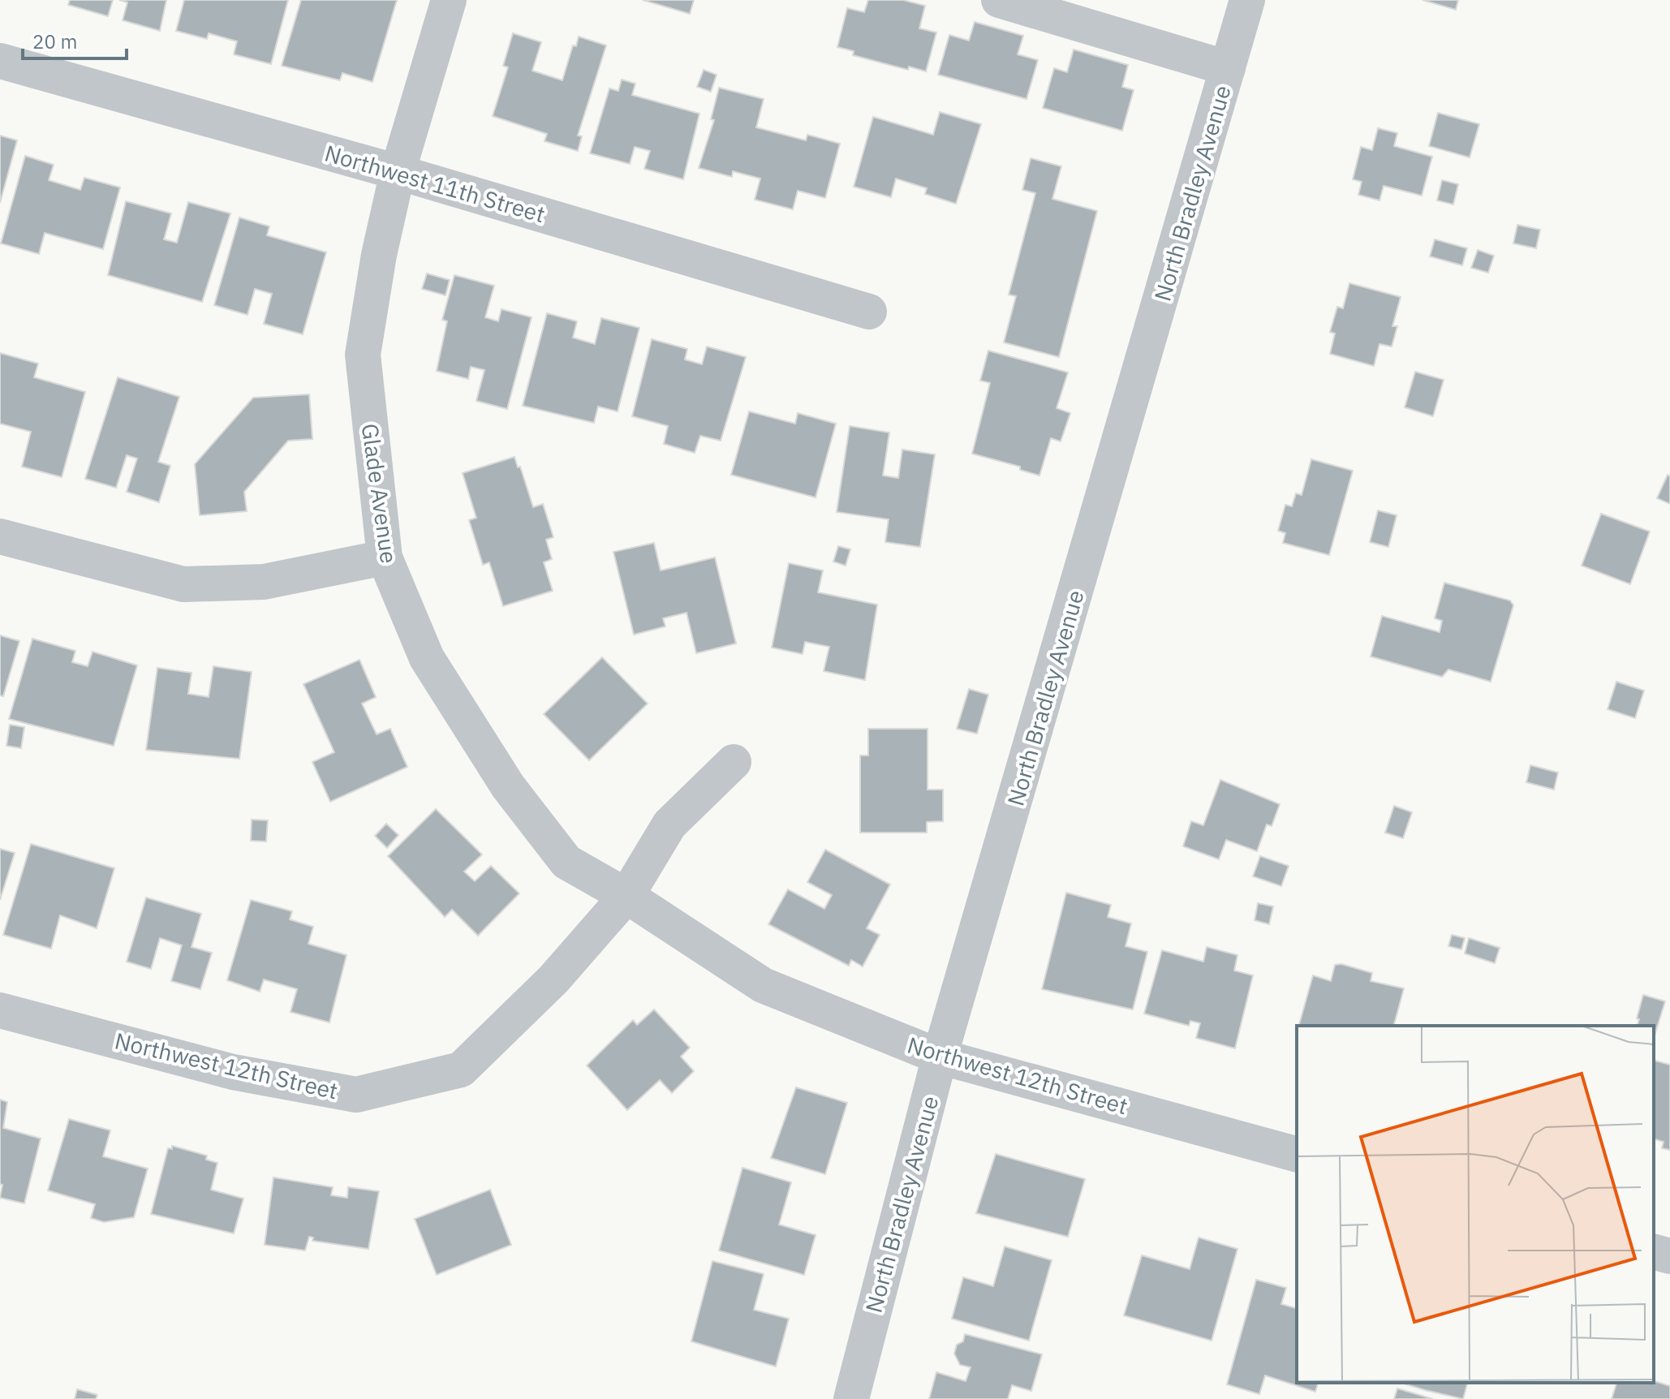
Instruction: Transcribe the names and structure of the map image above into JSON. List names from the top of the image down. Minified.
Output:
{"streets":{"street":["Northwest 11th Street","North Bradley Avenue","Glade Avenue","Northwest 12th Street"]},"crossings":[["Northwest 11th Street","Glade Avenue"],["North Bradley Avenue","Northwest 12th Street"],["Glade Avenue","Northwest 12th Street"]],"scale_bar":"20 m"}
